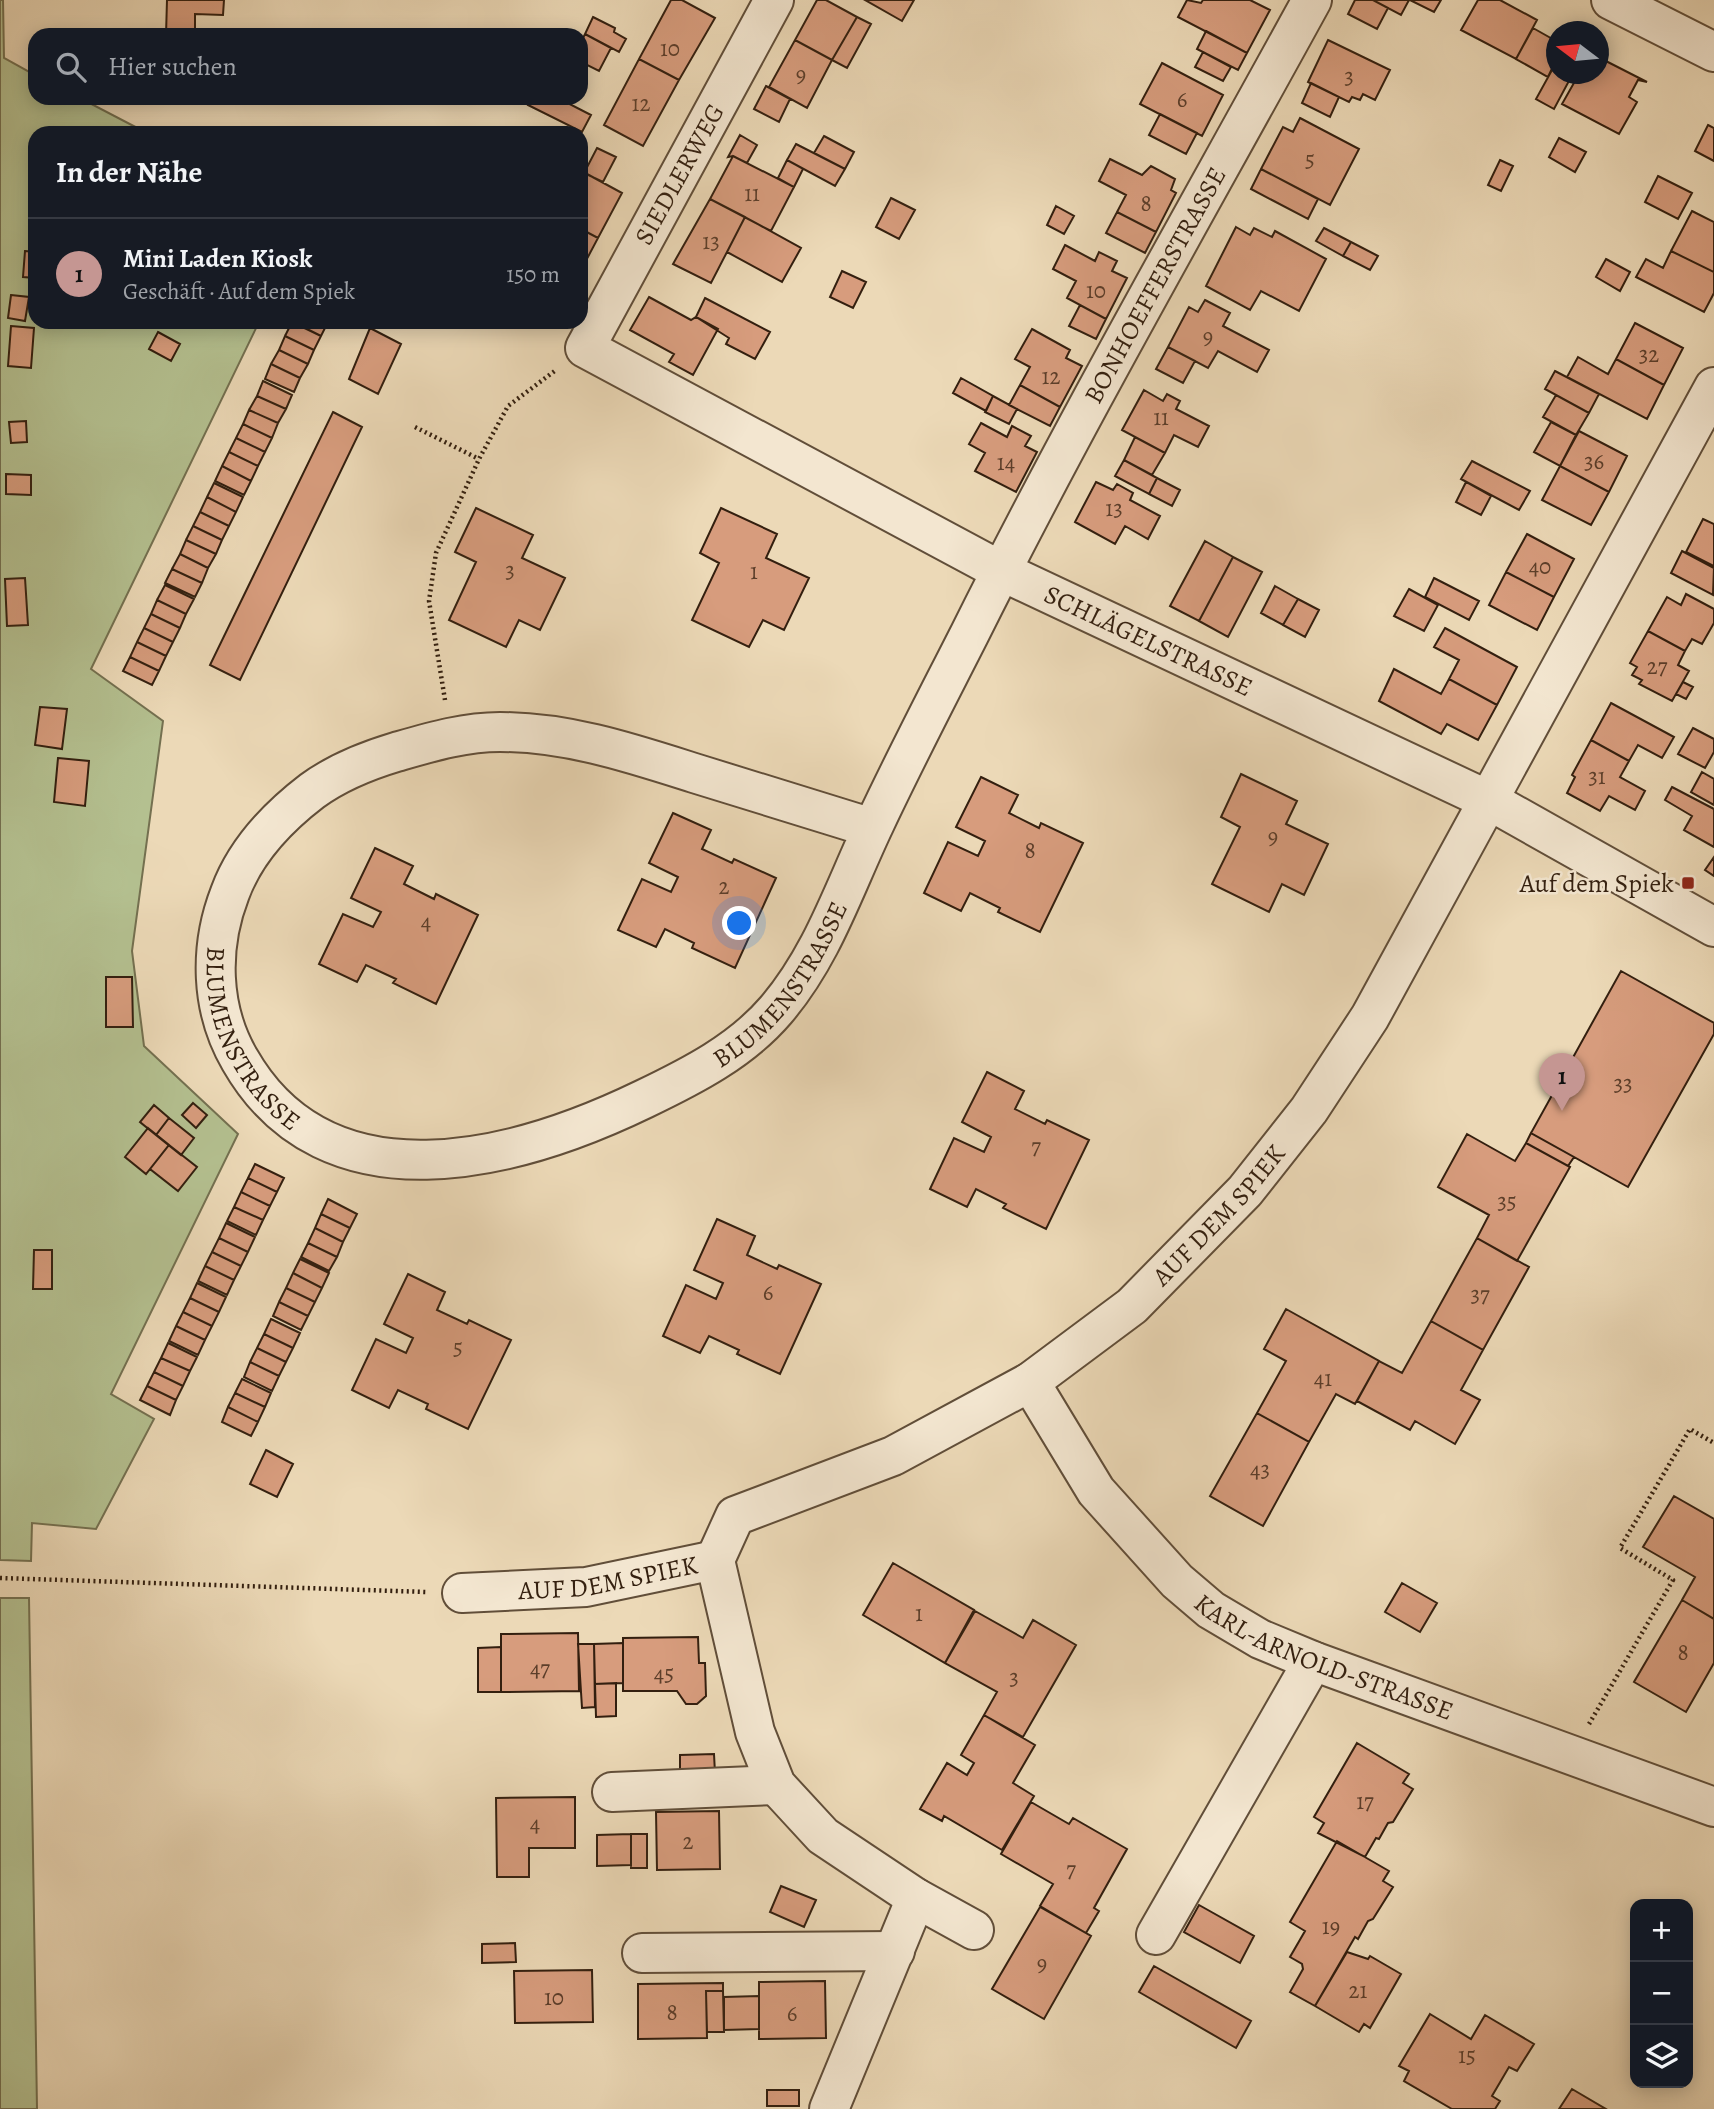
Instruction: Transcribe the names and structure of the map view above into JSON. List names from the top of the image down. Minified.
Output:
{"streets":{"street":["SIEDLERWEG","BONHOEFFERSTRASSE","SCHLÄGELSTRASSE","BLUMENSTRASSE","AUF DEM SPIEK","KARL-ARNOLD-STRASSE"]},"crossings":[["SIEDLERWEG","SCHLÄGELSTRASSE"],["BONHOEFFERSTRASSE","SCHLÄGELSTRASSE"],["BONHOEFFERSTRASSE","BLUMENSTRASSE"],["SCHLÄGELSTRASSE","BLUMENSTRASSE"],["SCHLÄGELSTRASSE","AUF DEM SPIEK"],["AUF DEM SPIEK","KARL-ARNOLD-STRASSE"]],"places":{"transit":["Auf dem Spiek"]},"house_numbers":["10","9","3","6","12","5","11","8","13","10","9","32","12","11","36","14","13","40","3","1","27","31","9","8","2","4","33","7","35","6","37","5","41","43","1","8","47","45","3","17","4","2","7","19","9","21","10","8","6","15"],"north":"left","page":{"search":"Hier suchen","heading":"In der Nähe","list":[{"mark":"1","name":"Mini Laden Kiosk","note":"Geschäft · Auf dem Spiek","value":"150 m"}],"pins":"1","map_buttons":["+","−"]}}
